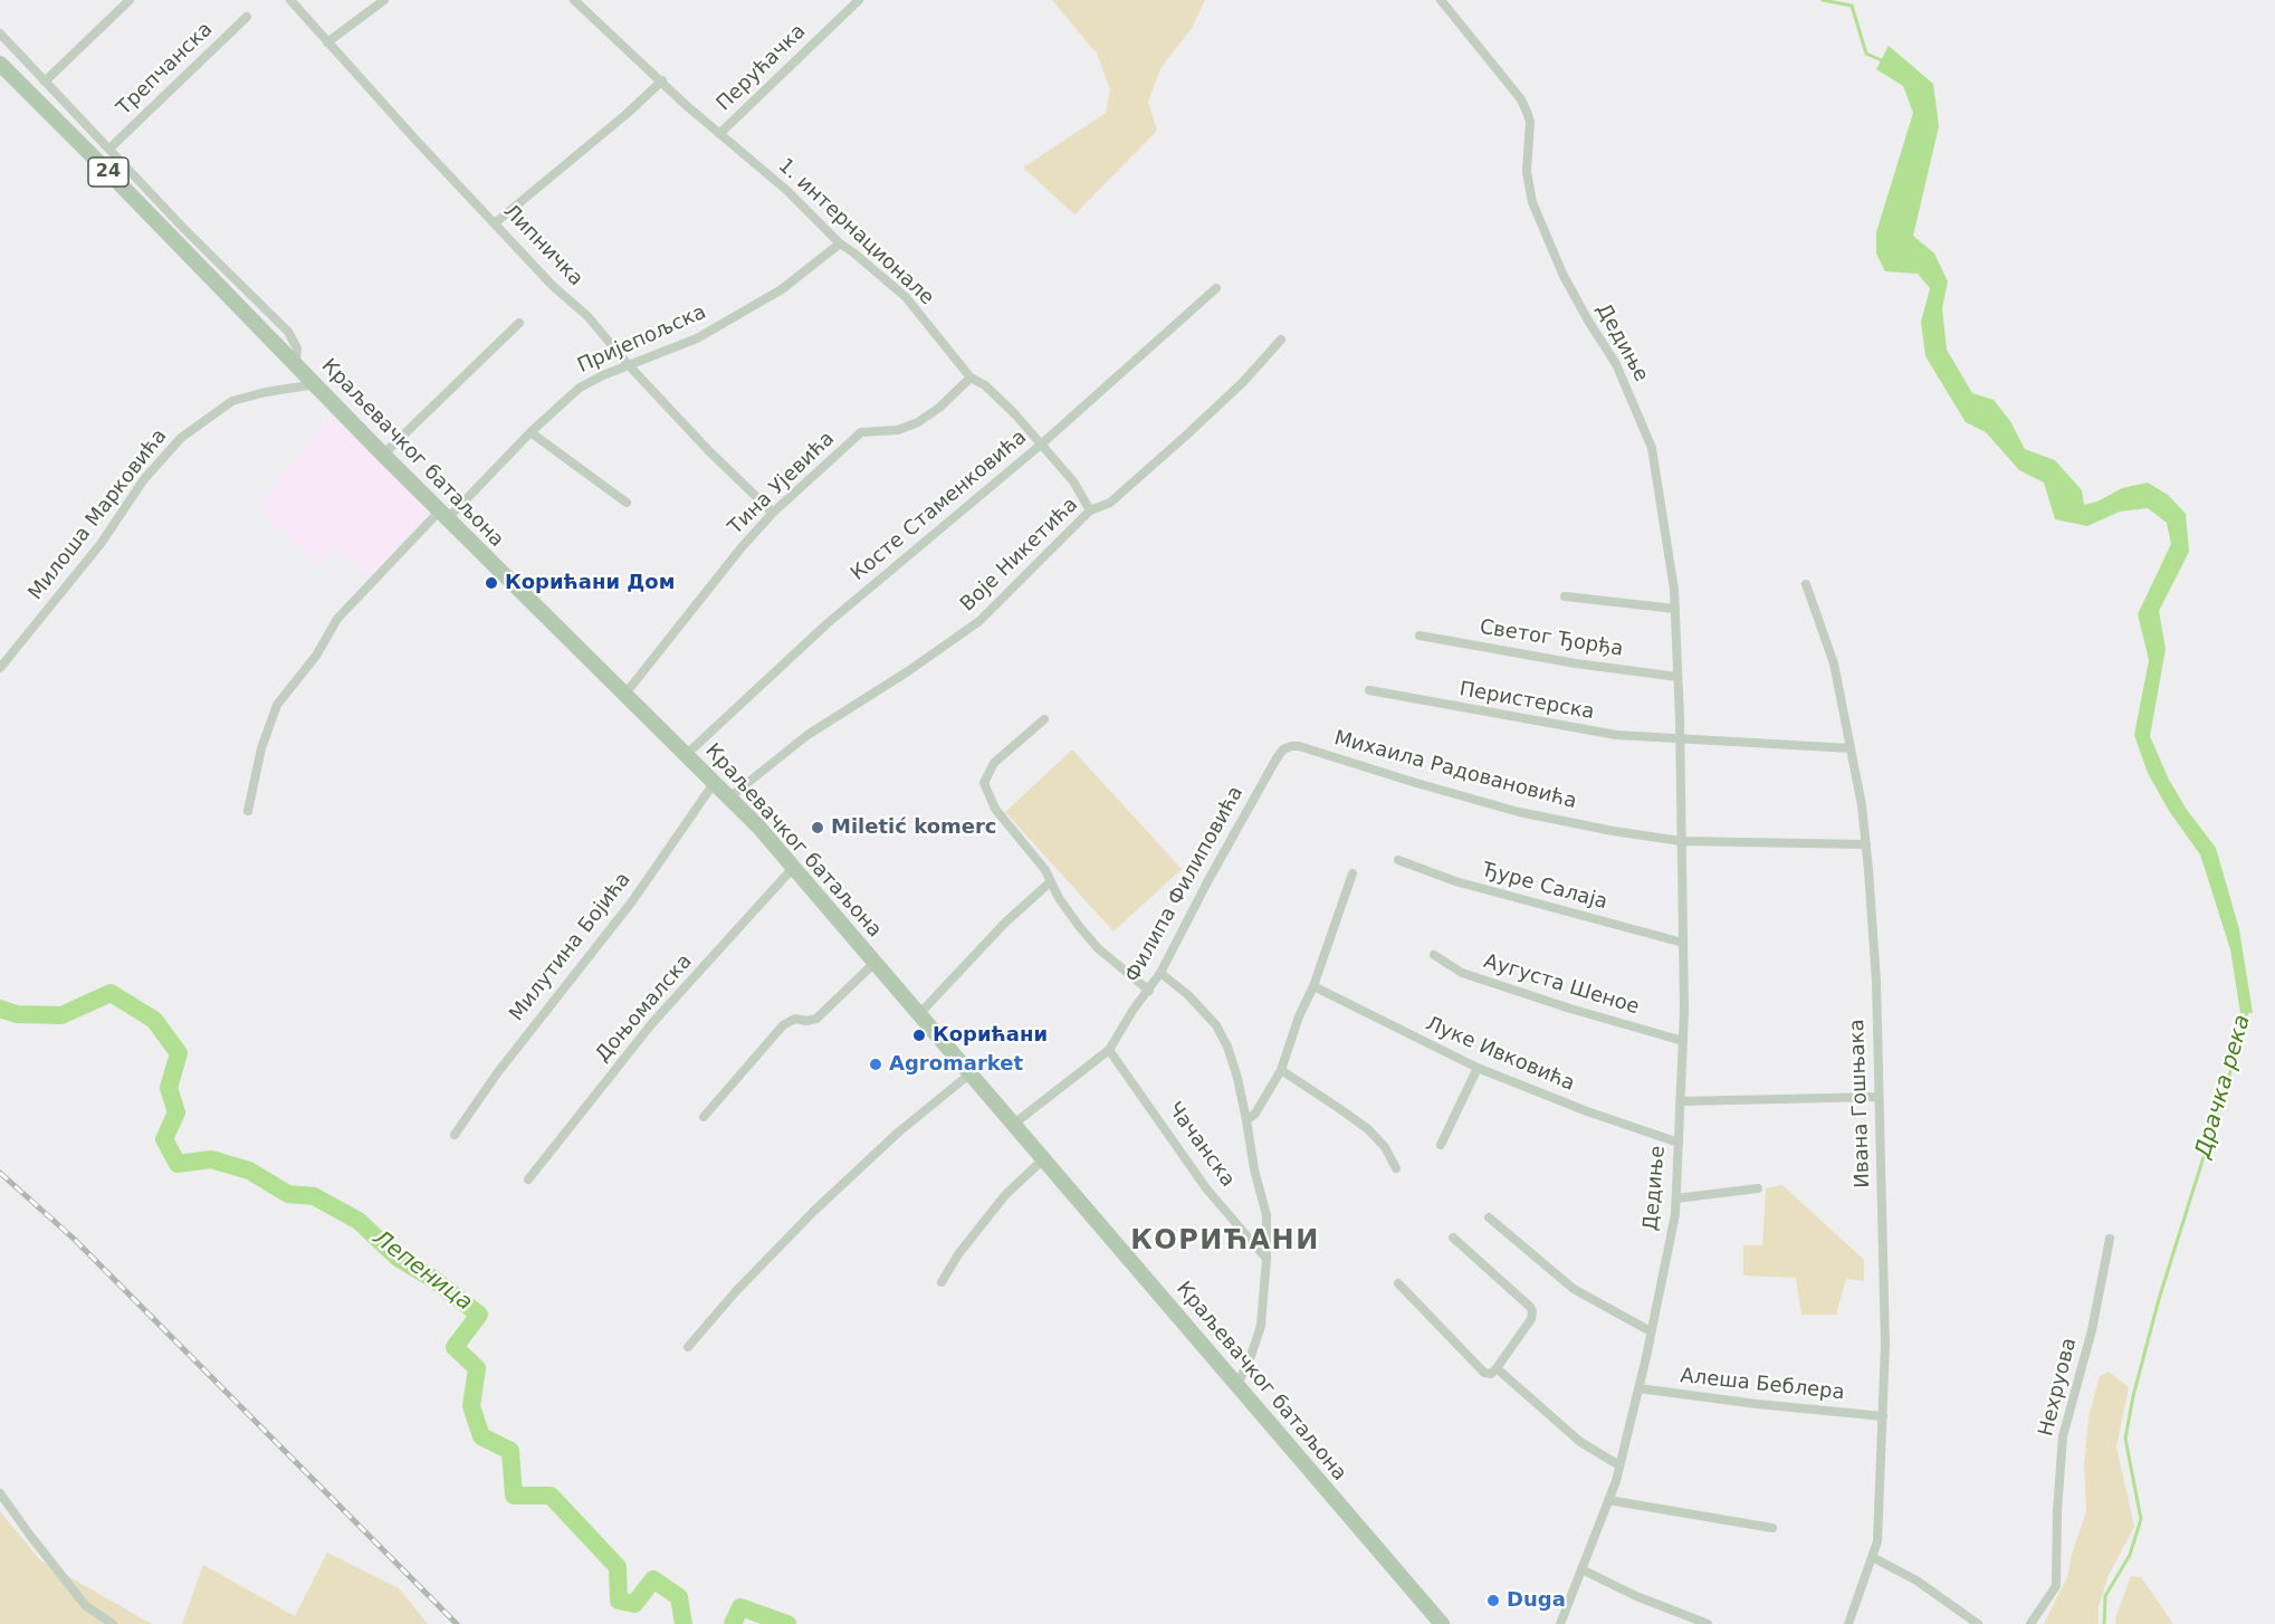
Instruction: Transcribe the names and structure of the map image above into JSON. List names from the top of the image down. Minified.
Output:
{"streets":{"main road":["24","Краљевачког батаљона"],"street":["Перућачка","Трепчанска","1. интернационале","Липничка","Пријепољска","Дедиње","Тина Ујевића","Косте Стаменковића","Милоша Марковића","Воје Никетића","Светог Ђорђа","Перистерска","Михаила Радовановића","Филипа Филиповића","Ђуре Салаја","Милутина Бојића","Аугуста Шеное","Доњомалска","Луке Ивковића","Ивана Гошњака","Чачанска","Алеша Беблера","Нехруова"]},"crossings":[["Перућачка","1. интернационале"],["1. интернационале","Пријепољска"],["1. интернационале","Тина Ујевића"],["1. интернационале","Косте Стаменковића"],["1. интернационале","Воје Никетића"],["Липничка","Пријепољска"],["Липничка","Тина Ујевића"],["Пријепољска","Краљевачког батаљона"],["Дедиње","Светог Ђорђа"],["Дедиње","Перистерска"],["Дедиње","Михаила Радовановића"],["Дедиње","Ђуре Салаја"],["Дедиње","Аугуста Шеное"],["Дедиње","Луке Ивковића"],["Дедиње","Алеша Беблера"],["Краљевачког батаљона","Тина Ујевића"],["Краљевачког батаљона","Косте Стаменковића"],["Краљевачког батаљона","Милоша Марковића"],["Краљевачког батаљона","Воје Никетића"],["Краљевачког батаљона","Филипа Филиповића"],["Краљевачког батаљона","Милутина Бојића"],["Краљевачког батаљона","Доњомалска"],["Михаила Радовановића","Филипа Филиповића"],["Михаила Радовановића","Ивана Гошњака"],["Филипа Филиповића","Чачанска"],["Ивана Гошњака","Алеша Беблера"]],"districts":["КОРИЋАНИ"],"water":["Драчка река","Лепеница"],"places":["Корићани Дом","Miletić komerc","Корићани","Agromarket","Duga"]}
